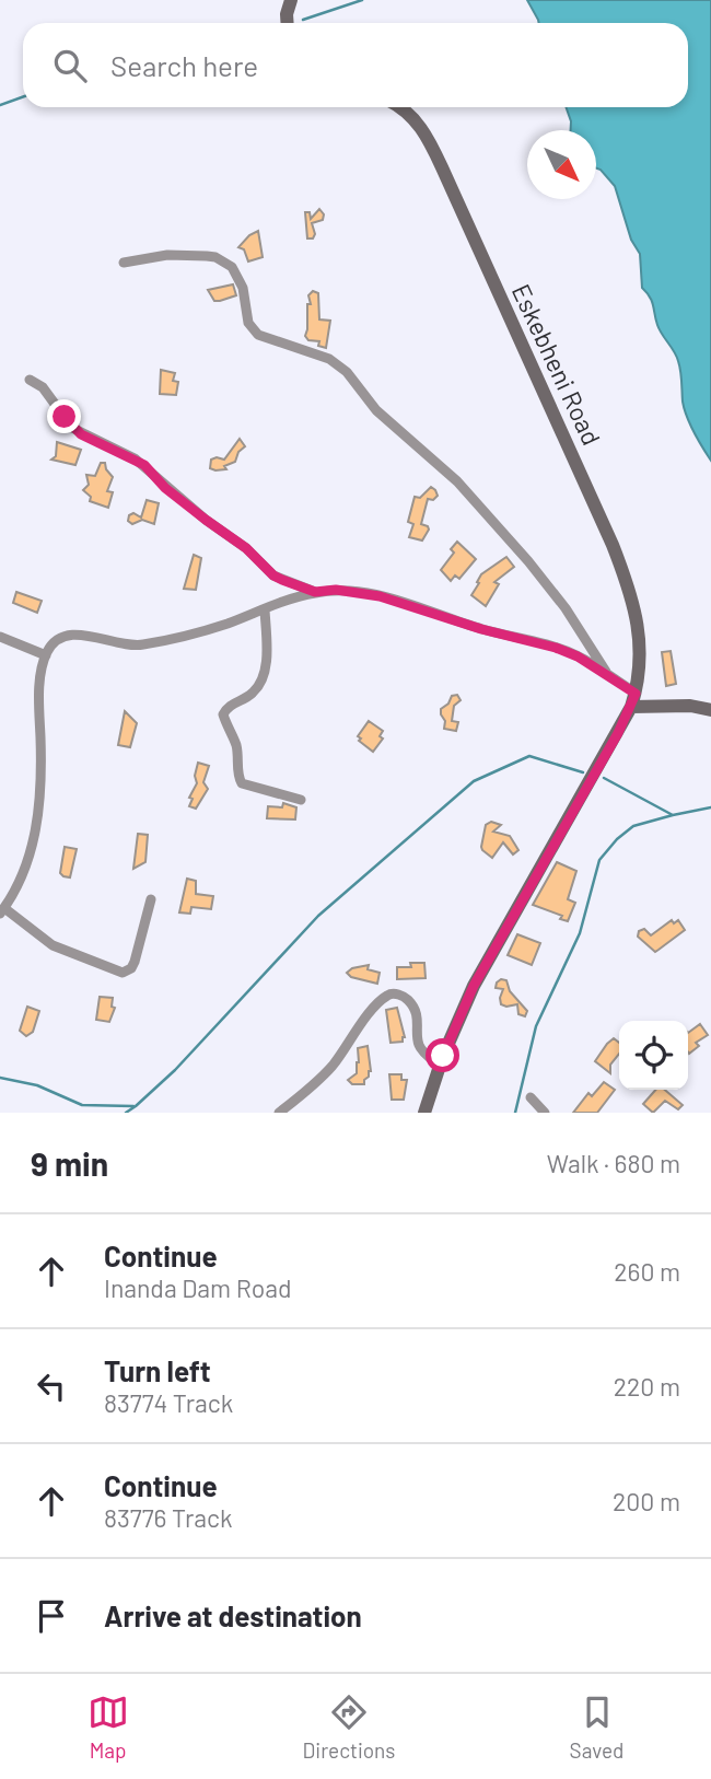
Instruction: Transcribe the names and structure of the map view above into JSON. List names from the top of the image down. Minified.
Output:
{"streets":{"street":["Eskebheni Road"]},"north":"bottom right","page":{"search":"Search here","heading":["9 min","Walk · 680 m"],"list":[["Continue","Inanda Dam Road","260 m"],["Turn left","83774 Track","220 m"],["Continue","83776 Track","200 m"],"Arrive at destination"],"nav":["Map","Directions","Saved"]}}
